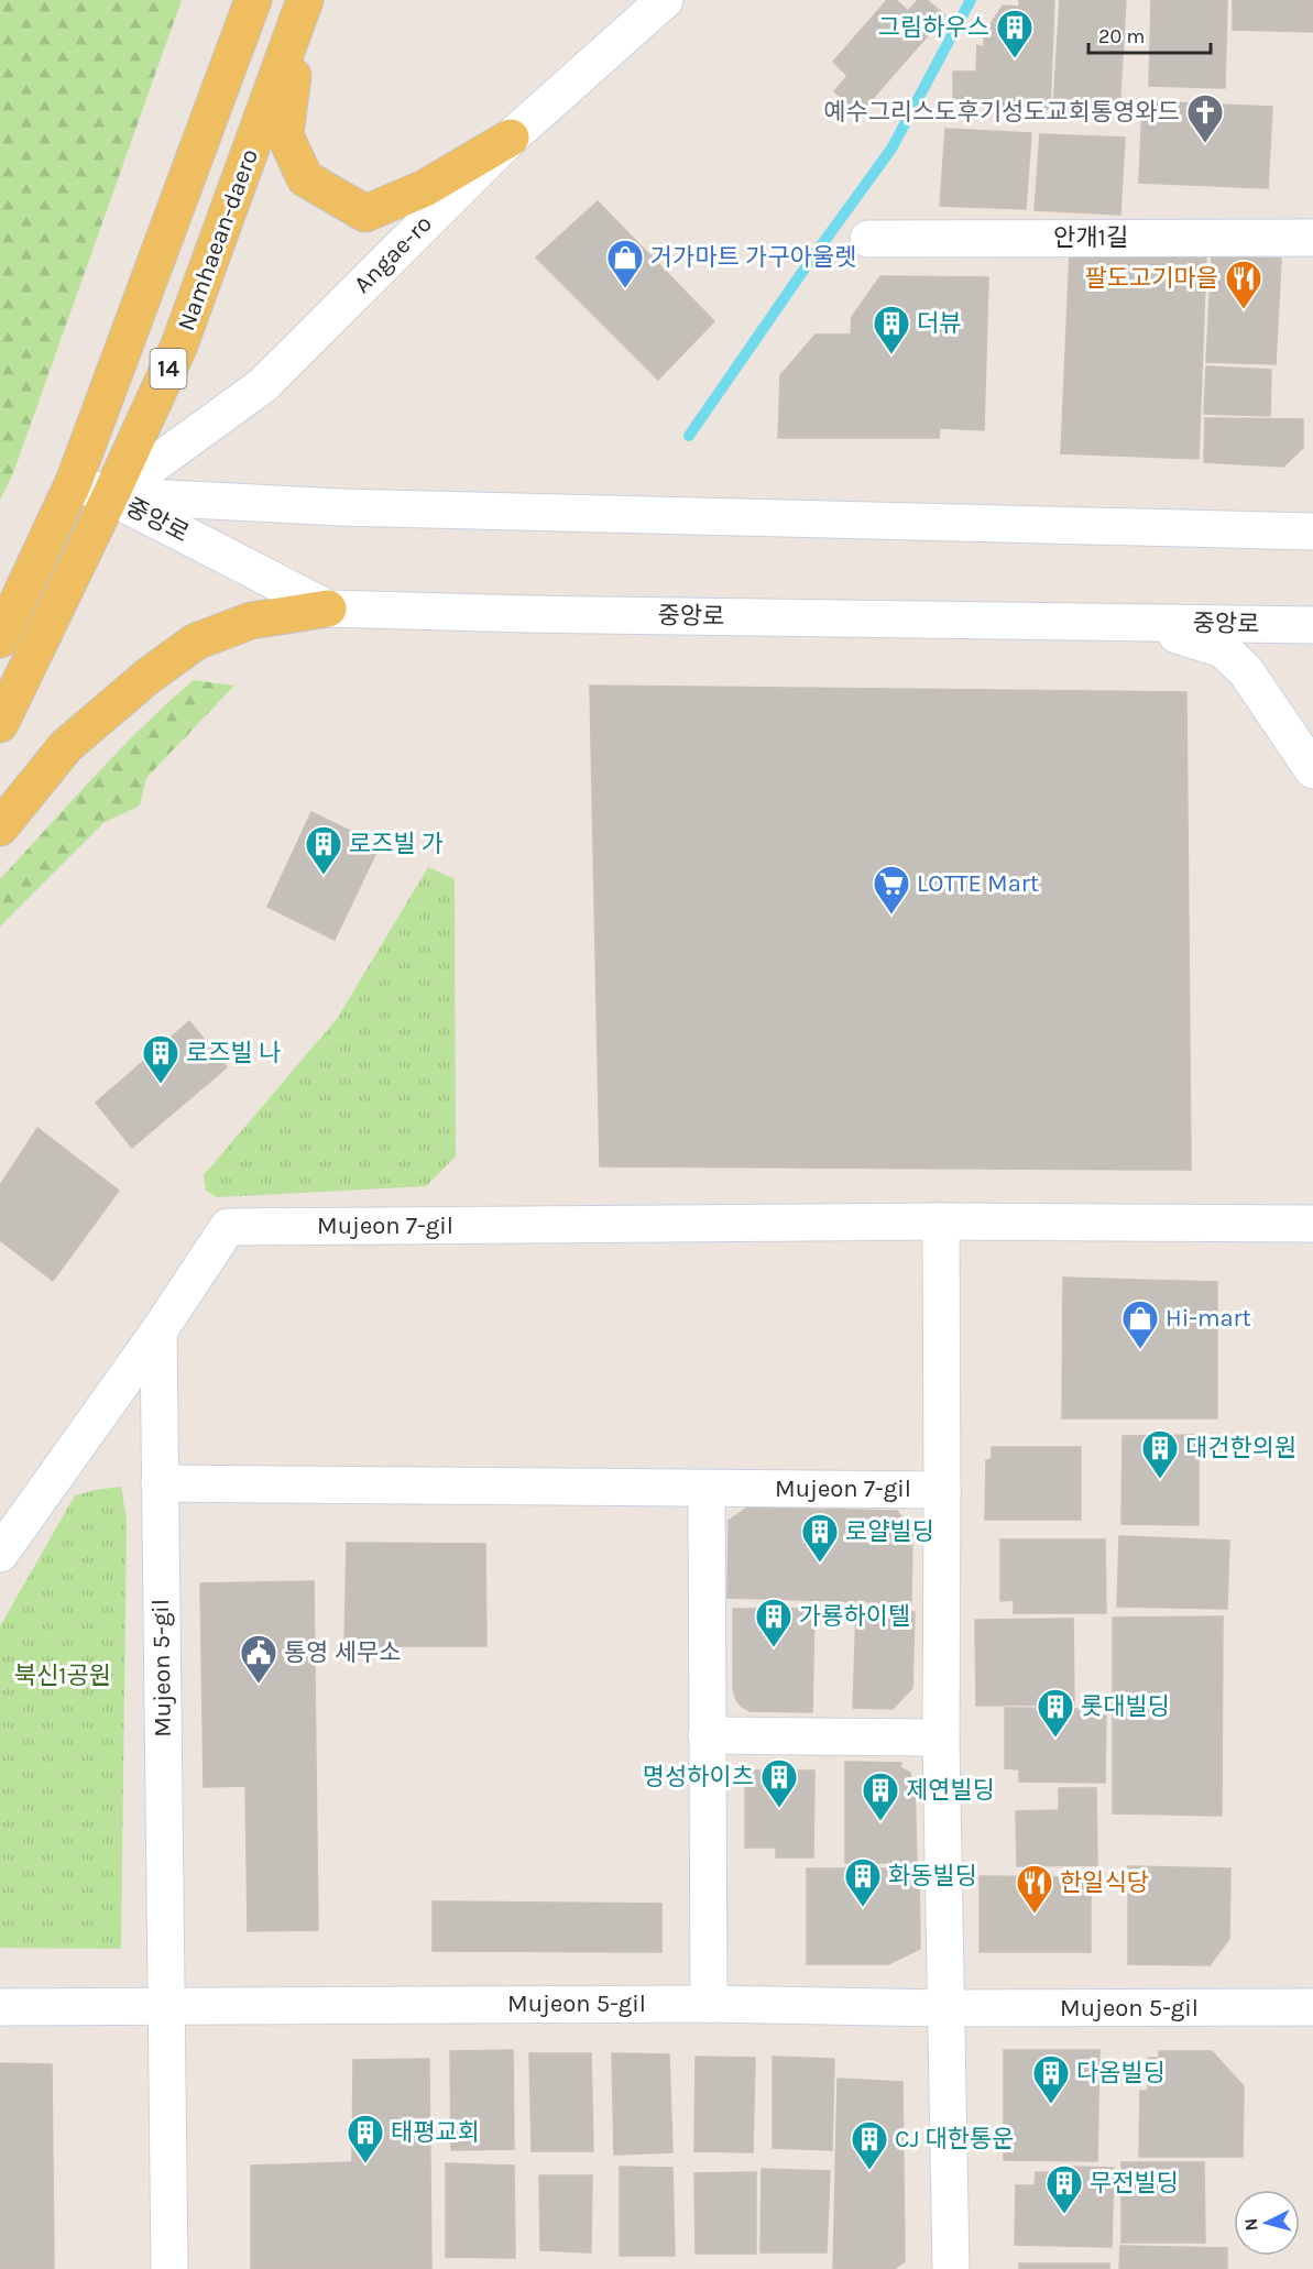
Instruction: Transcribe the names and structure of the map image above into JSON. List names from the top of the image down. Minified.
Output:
{"streets":{"main road":["Namhaean-daero","14"],"street":["안개1길","Angae-ro","중앙로","Mujeon 7-gil","Mujeon 5-gil"]},"crossings":[["Namhaean-daero","Angae-ro"],["Namhaean-daero","중앙로"],["Angae-ro","중앙로"],["Mujeon 7-gil","Mujeon 5-gil"]],"parks":["북신1공원"],"places":{"building":["그림하우스","더뷰","로즈빌 가","로즈빌 나","대건한의원","로얄빌딩","가룡하이텔","롯대빌딩","명성하이츠","제연빌딩","화동빌딩","다옴빌딩","태평교회","CJ 대한통운","무전빌딩"],"church":["예수그리스도후기성도교회통영와드"],"shop":["거가마트 가구아울렛","Hi-mart"],"restaurant":["팔도고기마을","한일식당"],"supermarket":["LOTTE Mart"],"public building":["통영 세무소"]},"scale_bar":"20 m","north":"left"}
